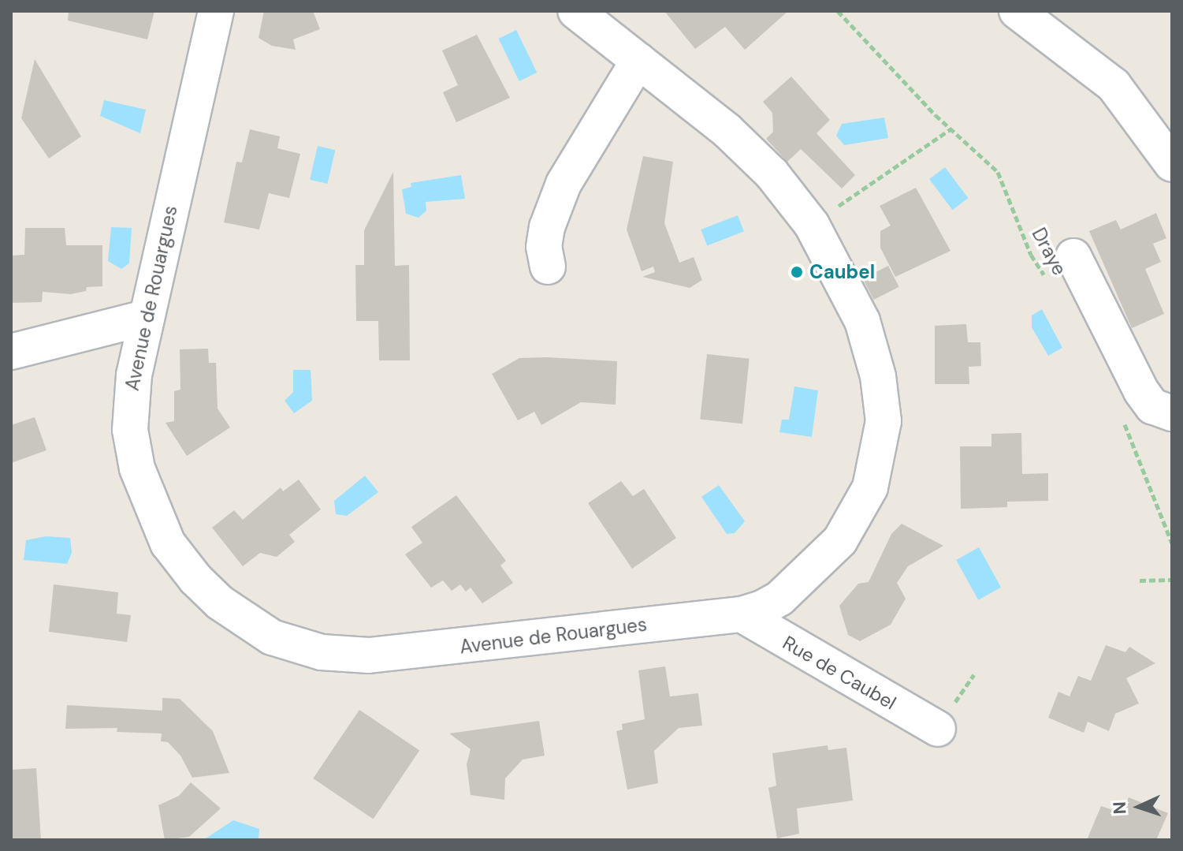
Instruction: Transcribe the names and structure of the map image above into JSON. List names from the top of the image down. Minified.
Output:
{"streets":{"street":["Avenue de Rouargues","Rue de Caubel"],"path":["Draye"]},"crossings":[["Avenue de Rouargues","Rue de Caubel"]],"places":["Caubel"],"north":"left"}
